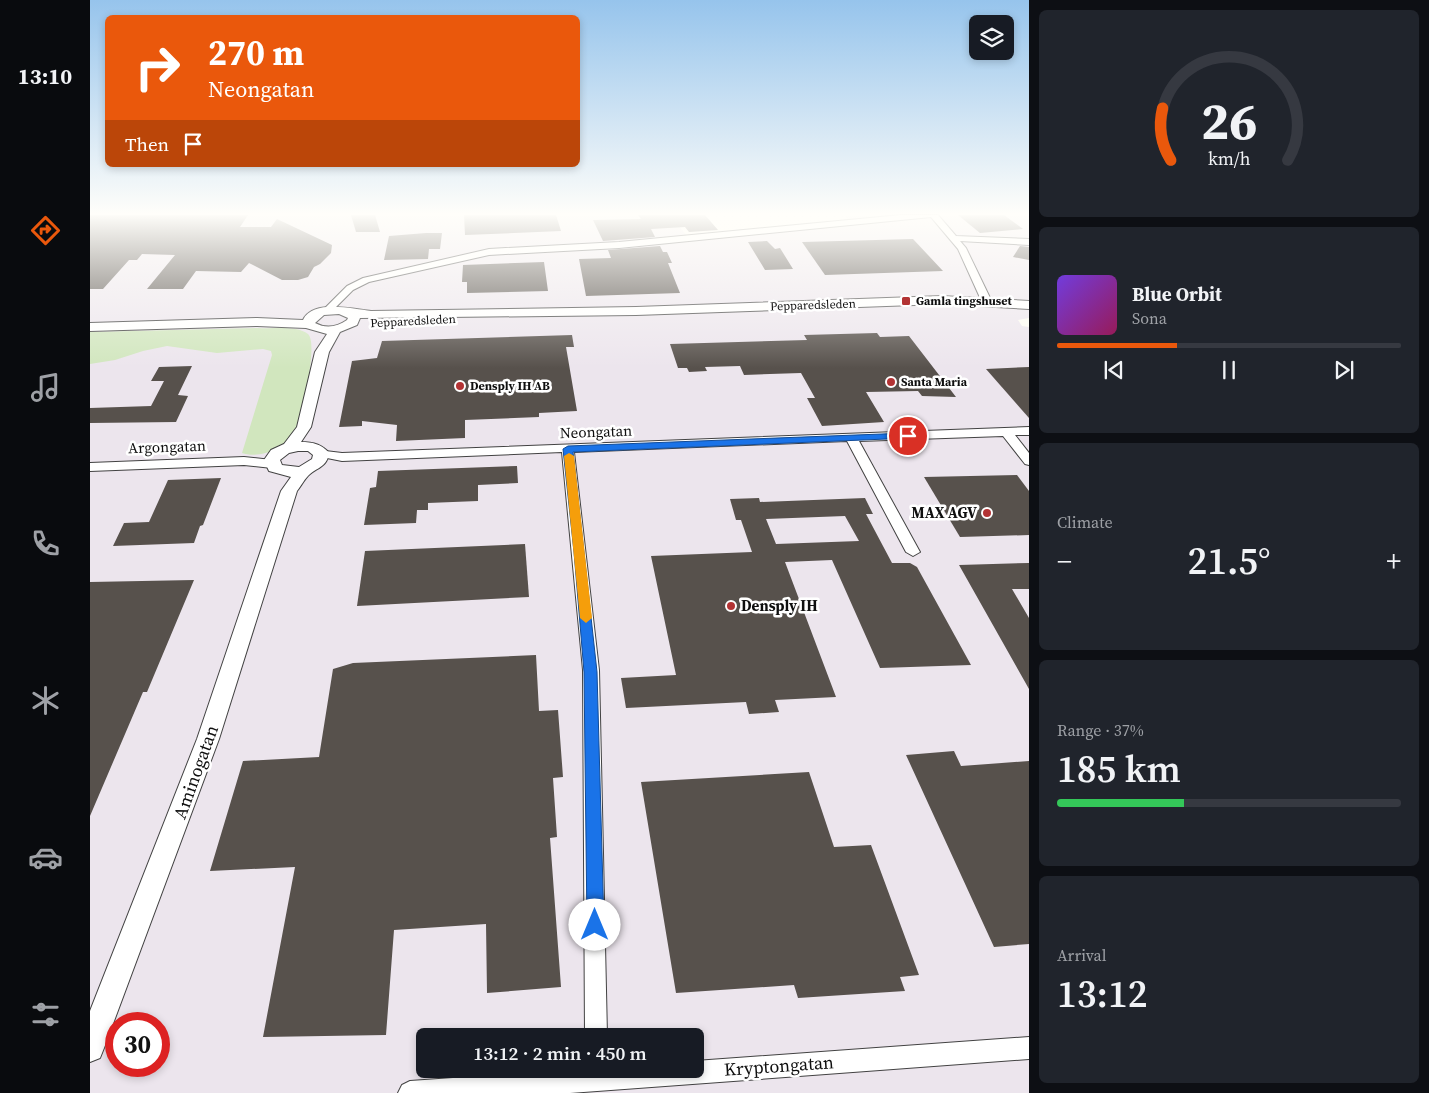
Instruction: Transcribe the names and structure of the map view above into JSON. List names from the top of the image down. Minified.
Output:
{"streets":{"street":["Pepparedsleden","Neongatan","Argongatan","Aminogatan","Kryptongatan"]},"crossings":[["Neongatan","Aminogatan"]],"places":{"transit":["Gamla tingshuset"],"other":["Santa Maria","Densply IH AB","MAX AGV","Densply IH"]},"page":{"tabs":"13:10","turn":["270 m","Neongatan"],"then":"Then","song":["Blue Orbit","Sona"],"tile":["Climate",["Range · 37%","185 km"],["Arrival","13:12"]],"heat":["−","21.5°","+"],"limit":"30","trip":"13:12 · 2 min · 450 m","gauge":["26","km/h"]}}
